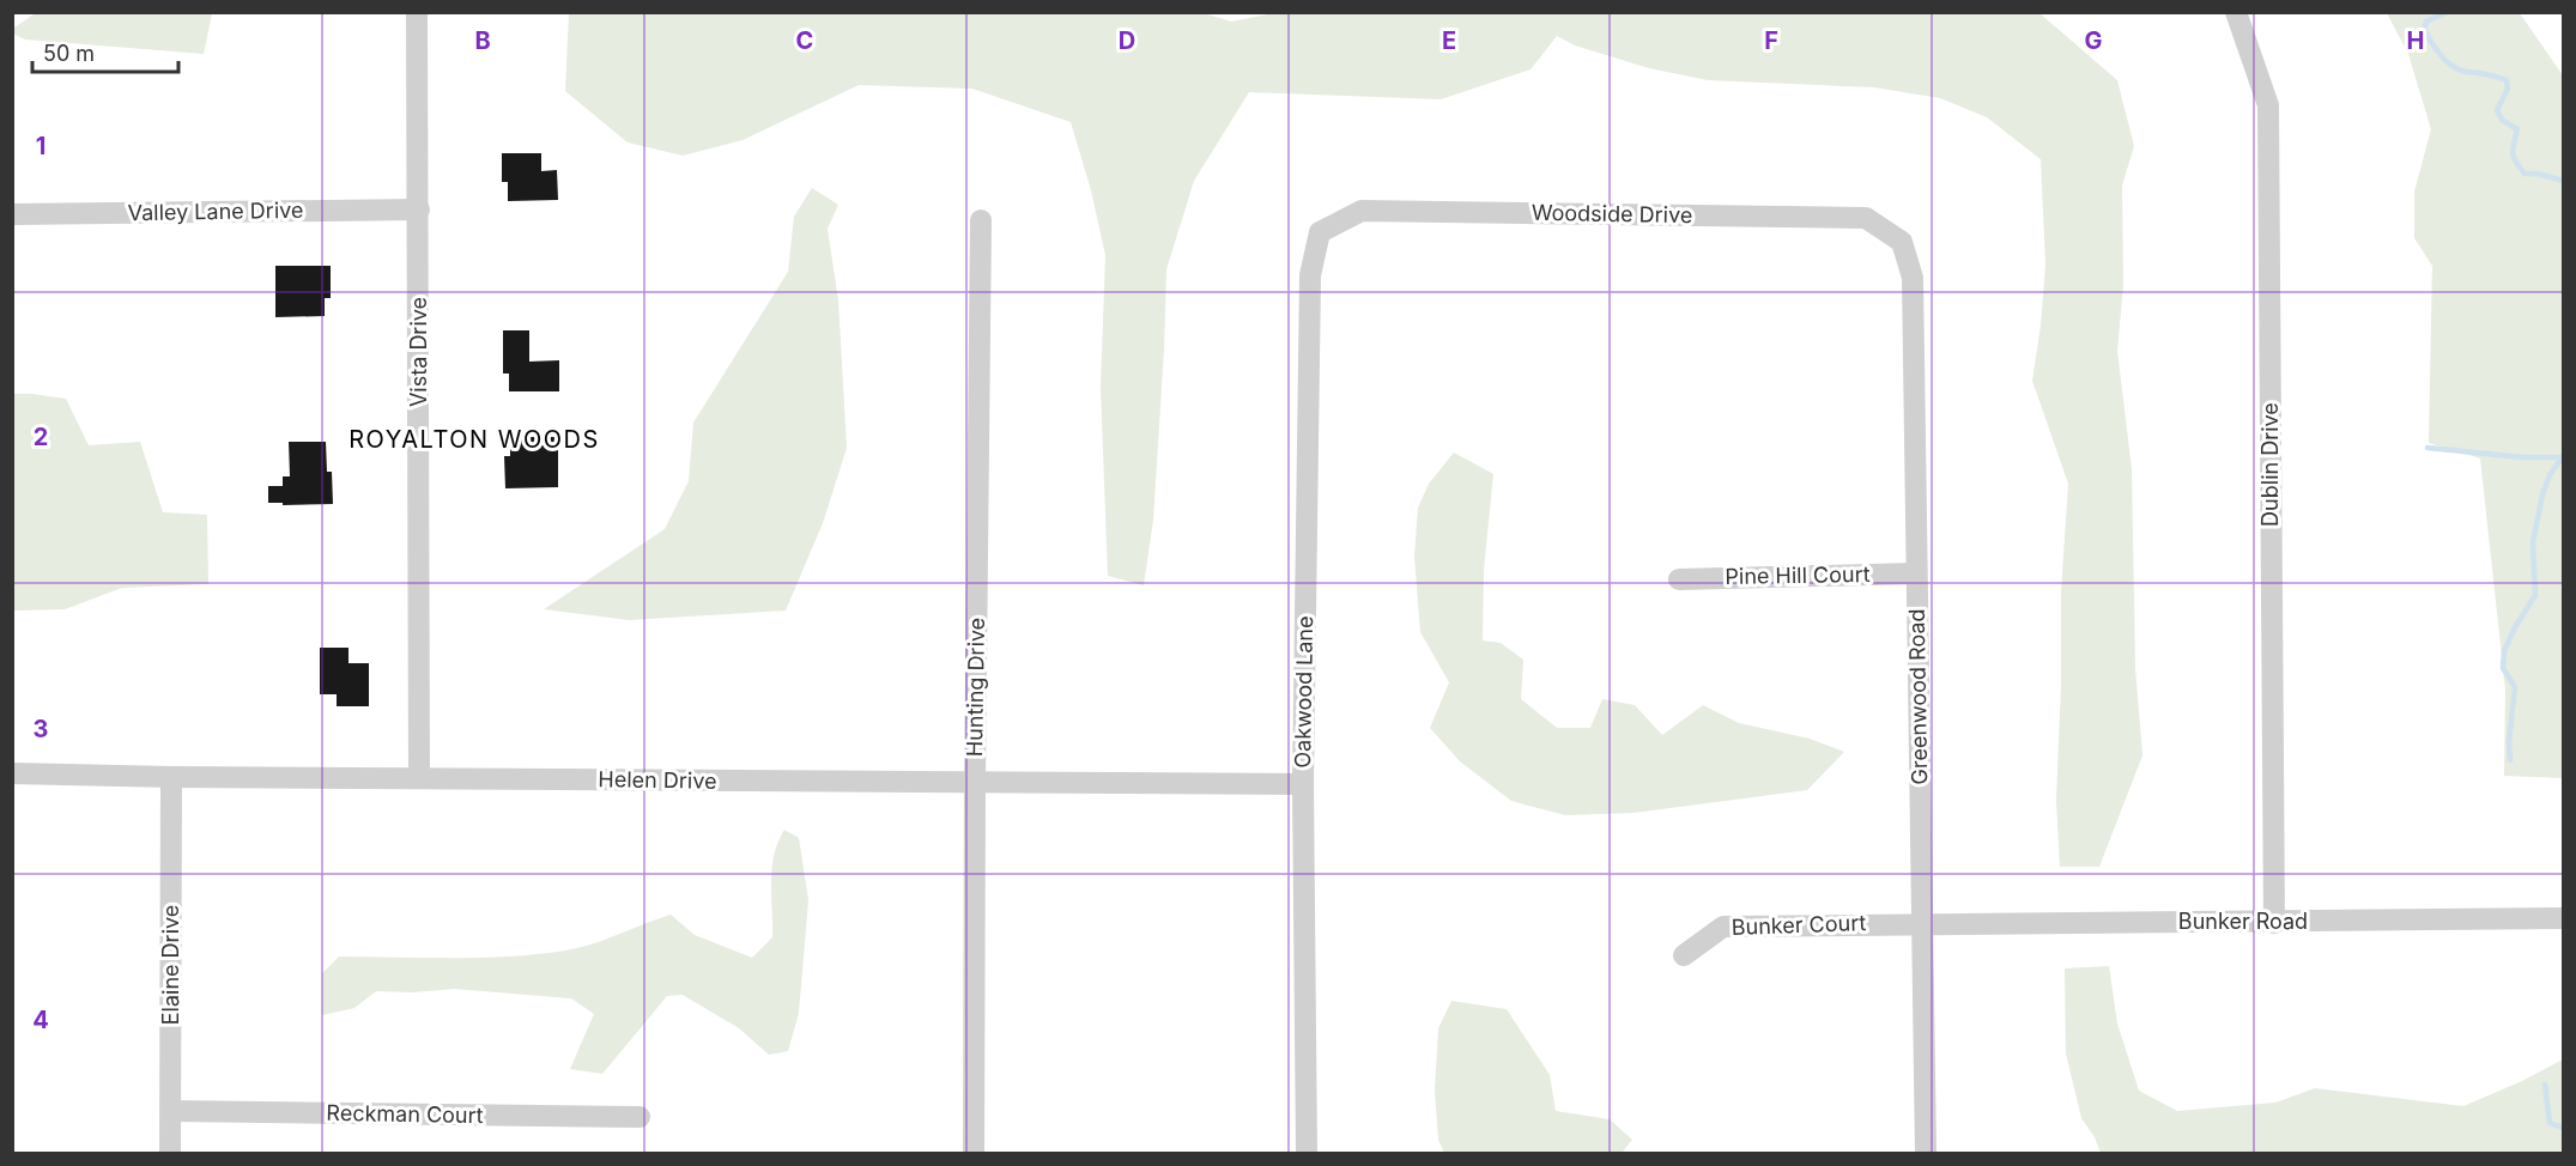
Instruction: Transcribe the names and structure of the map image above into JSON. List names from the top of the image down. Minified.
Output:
{"streets":{"street":["Valley Lane Drive","Woodside Drive","Vista Drive","Dublin Drive","Pine Hill Court","Hunting Drive","Oakwood Lane","Greenwood Road","Helen Drive","Bunker Road","Bunker Court","Elaine Drive","Reckman Court"]},"crossings":[["Valley Lane Drive","Vista Drive"],["Woodside Drive","Oakwood Lane"],["Woodside Drive","Greenwood Road"],["Vista Drive","Helen Drive"],["Dublin Drive","Bunker Road"],["Pine Hill Court","Greenwood Road"],["Hunting Drive","Helen Drive"],["Oakwood Lane","Helen Drive"],["Greenwood Road","Bunker Road"],["Greenwood Road","Bunker Court"],["Helen Drive","Elaine Drive"],["Bunker Road","Bunker Court"],["Elaine Drive","Reckman Court"]],"districts":["ROYALTON WOODS"],"scale_bar":"50 m","grid":{"columns":["B","C","D","E","F","G","H"],"rows":["1","2","3","4"]}}
